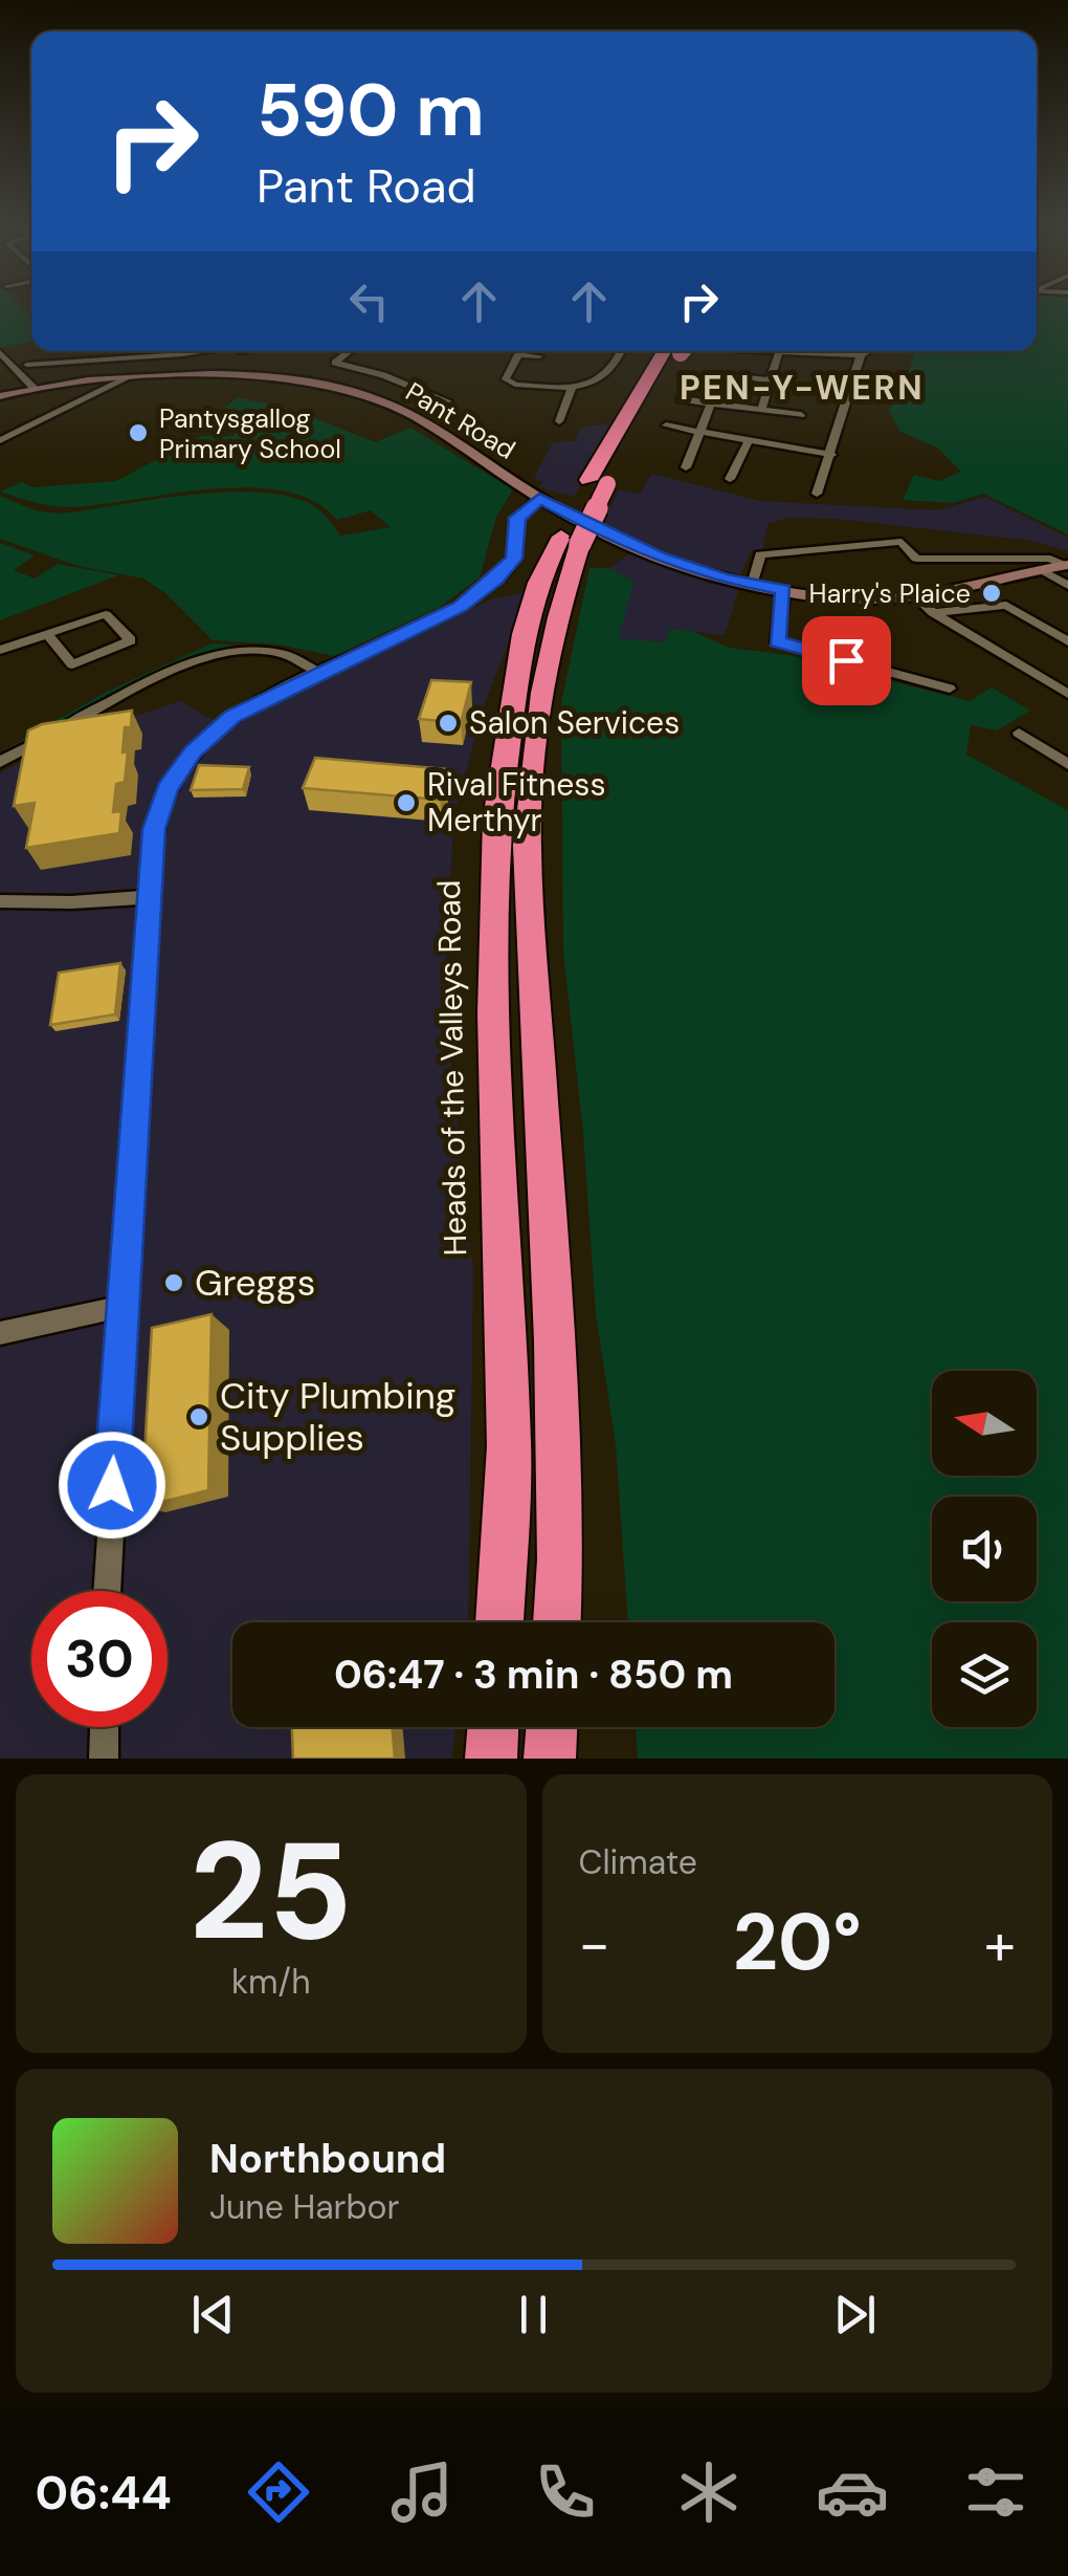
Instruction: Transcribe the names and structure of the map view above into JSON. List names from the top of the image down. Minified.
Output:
{"streets":{"highway":["Heads of the Valleys Road"],"street":["Pant Road"]},"districts":["PEN-Y-WERN"],"places":["Pantysgallog Primary School","Harry's Plaice","Salon Services","Rival Fitness Merthyr","Greggs","City Plumbing Supplies"],"north":"left","page":{"turn":["590 m","Pant Road"],"limit":"30","trip":"06:47 · 3 min · 850 m","tile":[["25","km/h"],"Climate"],"heat":["−","20°","+"],"song":["Northbound","June Harbor"],"tabs":"06:44"}}
